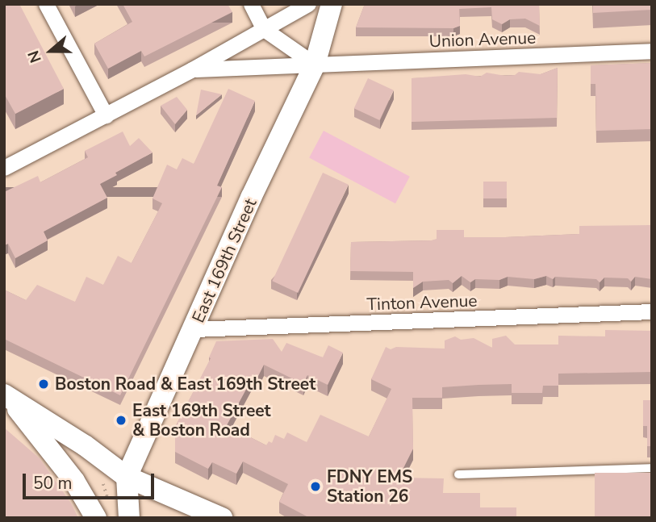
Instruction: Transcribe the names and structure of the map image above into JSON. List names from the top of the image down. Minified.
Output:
{"streets":{"street":["Union Avenue","East 169th Street","Tinton Avenue"]},"crossings":[["Union Avenue","East 169th Street"],["East 169th Street","Tinton Avenue"]],"places":["Boston Road & East 169th Street","East 169th Street & Boston Road","FDNY EMS Station 26"],"scale_bar":"50 m","north":"left"}
